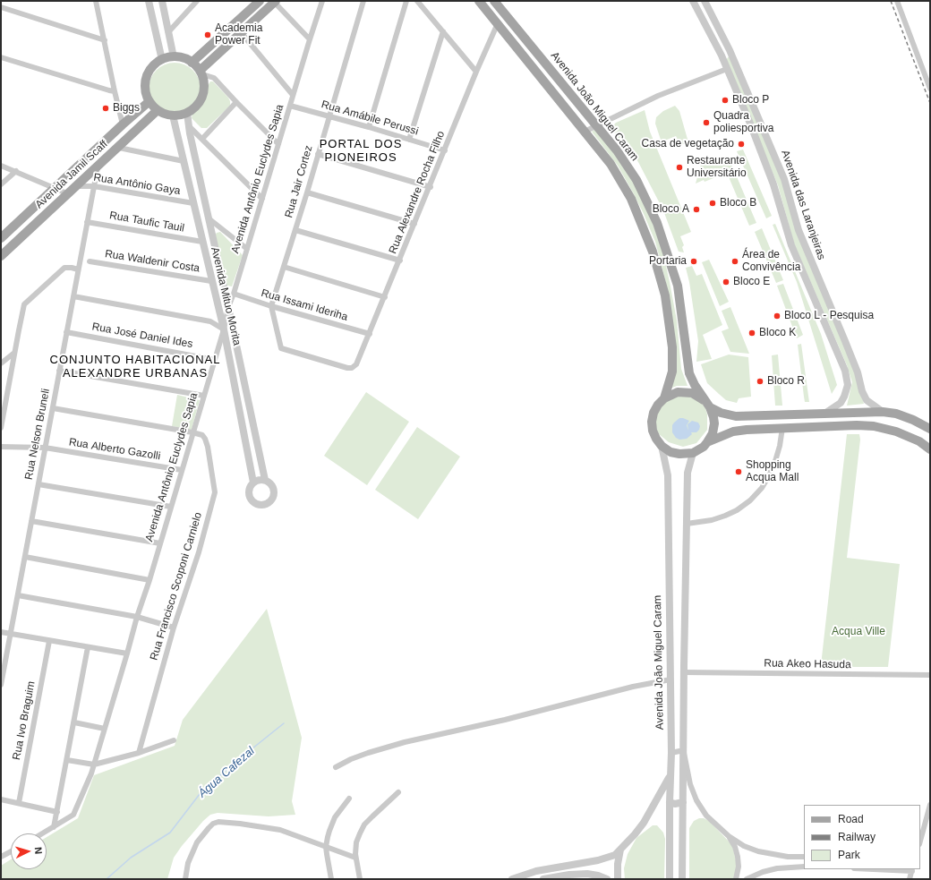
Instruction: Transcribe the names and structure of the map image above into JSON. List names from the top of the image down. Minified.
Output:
{"streets":{"main road":["Avenida João Miguel Caram","Avenida Jamil Scaff"],"street":["Rua Amábile Perussi","Avenida Antônio Euclydes Sapia","Rua Jair Cortez","Rua Antônio Gaya","Rua Alexandre Rocha Filho","Avenida das Laranjeiras","Rua Taufic Tauil","Rua Waldenir Costa","Avenida Mituo Morita","Rua Issami Ideriha","Rua José Daniel Ides","Rua Nelson Bruneli","Rua Alberto Gazolli","Rua Francisco Scoponi Carnielo","Rua Akeo Hasuda","Rua Ivo Braguim"]},"crossings":[["Rua Amábile Perussi","Avenida Antônio Euclydes Sapia"],["Rua Amábile Perussi","Rua Jair Cortez"],["Rua Amábile Perussi","Rua Alexandre Rocha Filho"],["Avenida Jamil Scaff","Rua Antônio Gaya"],["Avenida Jamil Scaff","Avenida Mituo Morita"],["Avenida Jamil Scaff","Rua Nelson Bruneli"],["Avenida Antônio Euclydes Sapia","Avenida Mituo Morita"],["Avenida Antônio Euclydes Sapia","Rua Issami Ideriha"],["Avenida Antônio Euclydes Sapia","Rua José Daniel Ides"],["Avenida Antônio Euclydes Sapia","Rua Alberto Gazolli"],["Avenida Antônio Euclydes Sapia","Rua Francisco Scoponi Carnielo"],["Rua Jair Cortez","Rua Alexandre Rocha Filho"],["Rua Jair Cortez","Rua Issami Ideriha"],["Rua Antônio Gaya","Avenida Mituo Morita"],["Rua Antônio Gaya","Rua Nelson Bruneli"],["Rua Alexandre Rocha Filho","Rua Issami Ideriha"],["Rua Taufic Tauil","Avenida Mituo Morita"],["Rua Taufic Tauil","Rua Nelson Bruneli"],["Rua Waldenir Costa","Avenida Mituo Morita"],["Rua José Daniel Ides","Rua Nelson Bruneli"],["Rua Nelson Bruneli","Rua Alberto Gazolli"]],"districts":["PORTAL DOS PIONEIROS","CONJUNTO HABITACIONAL ALEXANDRE URBANAS"],"water":["Água Cafezal"],"parks":["Acqua Ville"],"places":["Academia Power Fit","Bloco P","Biggs","Quadra poliesportiva","Casa de vegetação","Restaurante Universitário","Bloco B","Bloco A","Portaria","Área de Convivência","Bloco E","Bloco L - Pesquisa","Bloco K","Bloco R","Shopping Acqua Mall"],"legend":["Road","Railway","Park"],"north":"right"}
